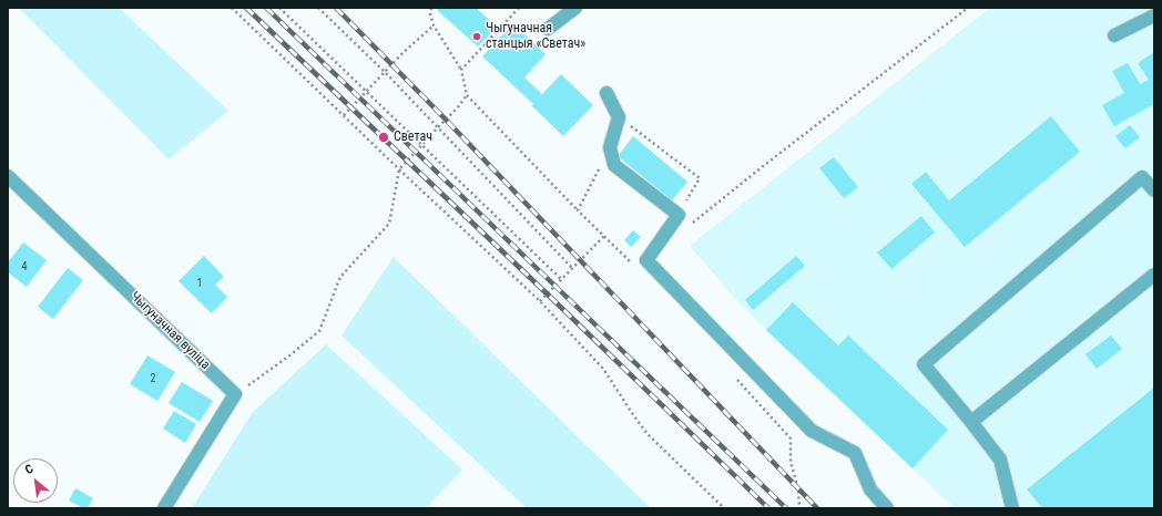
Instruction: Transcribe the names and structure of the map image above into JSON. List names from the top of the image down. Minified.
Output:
{"streets":{"street":["Чыгуначная вуліца"]},"places":["Чыгуначная станцыя «Светач»","Светач"],"house_numbers":["4","1","2"],"north":"top left"}
